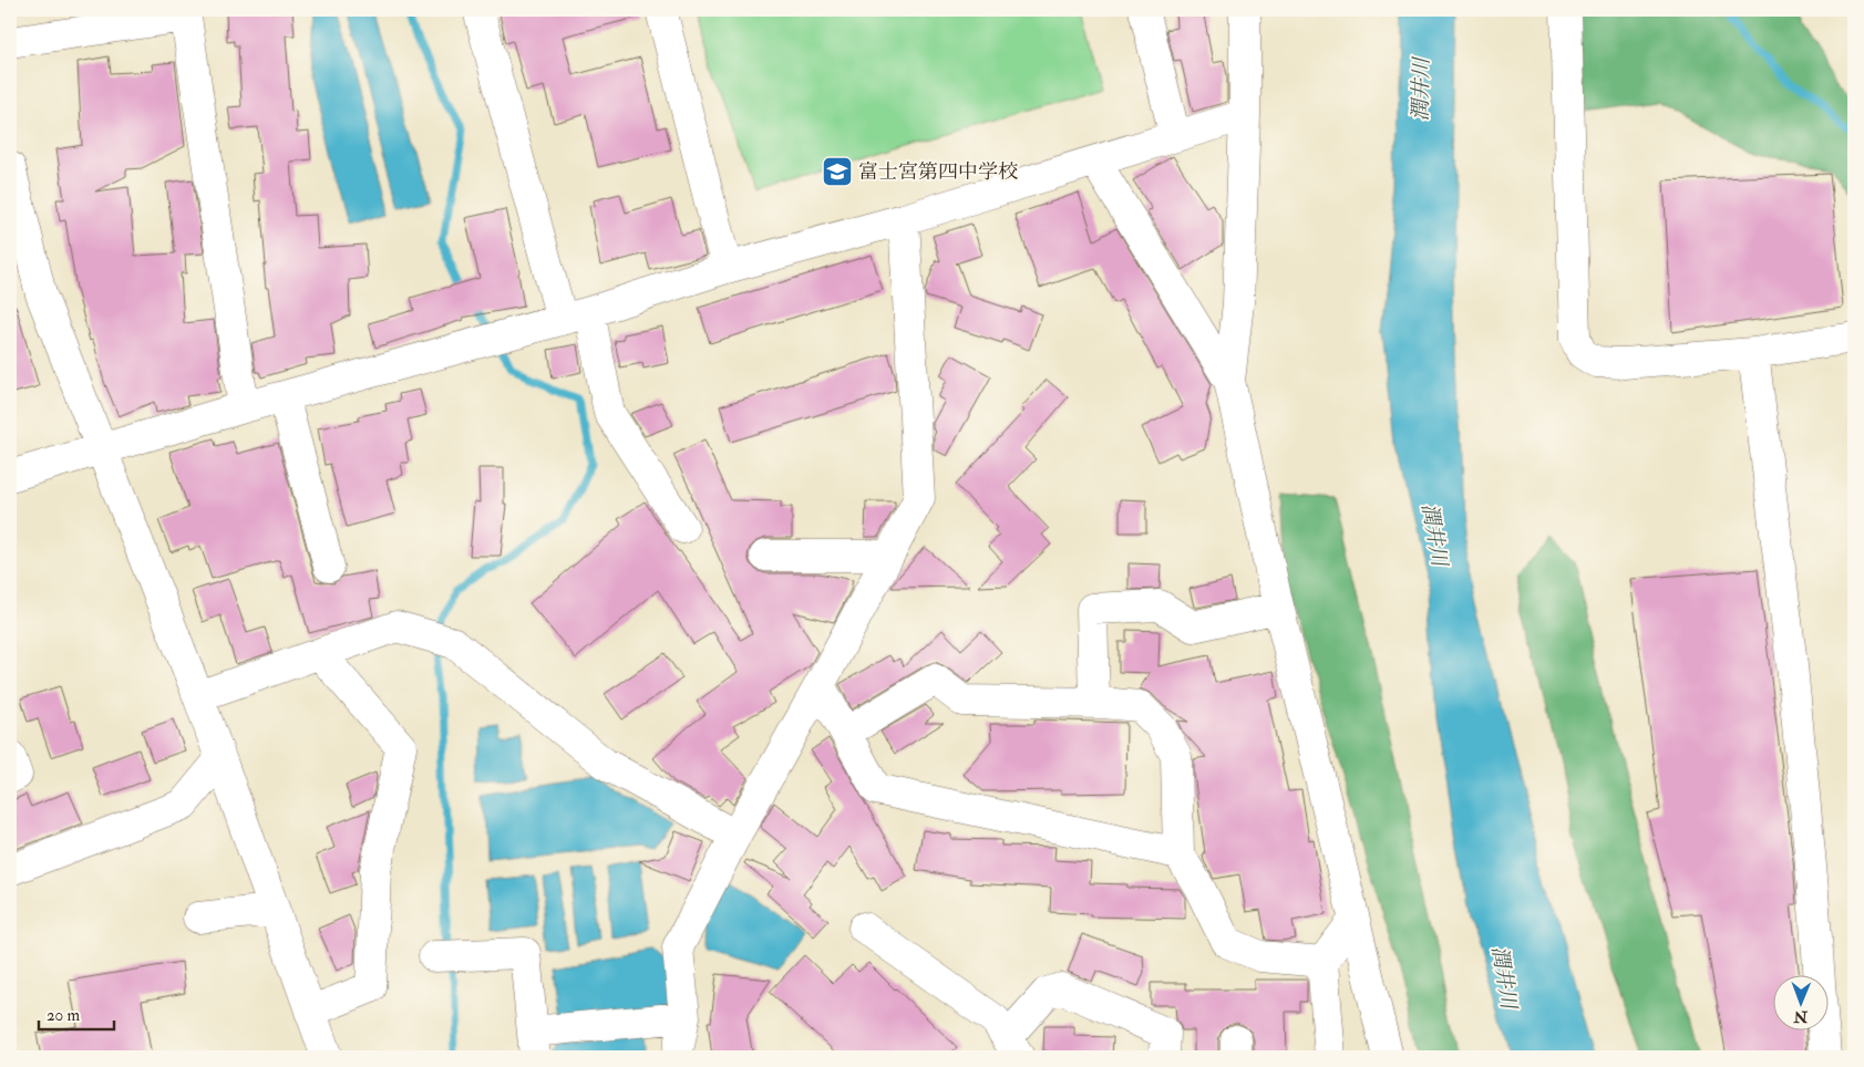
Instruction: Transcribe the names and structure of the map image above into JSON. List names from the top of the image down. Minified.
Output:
{"water":["潤井川"],"places":{"school or university":["富士宮第四中学校"]},"scale_bar":"20 m","north":"bottom"}
